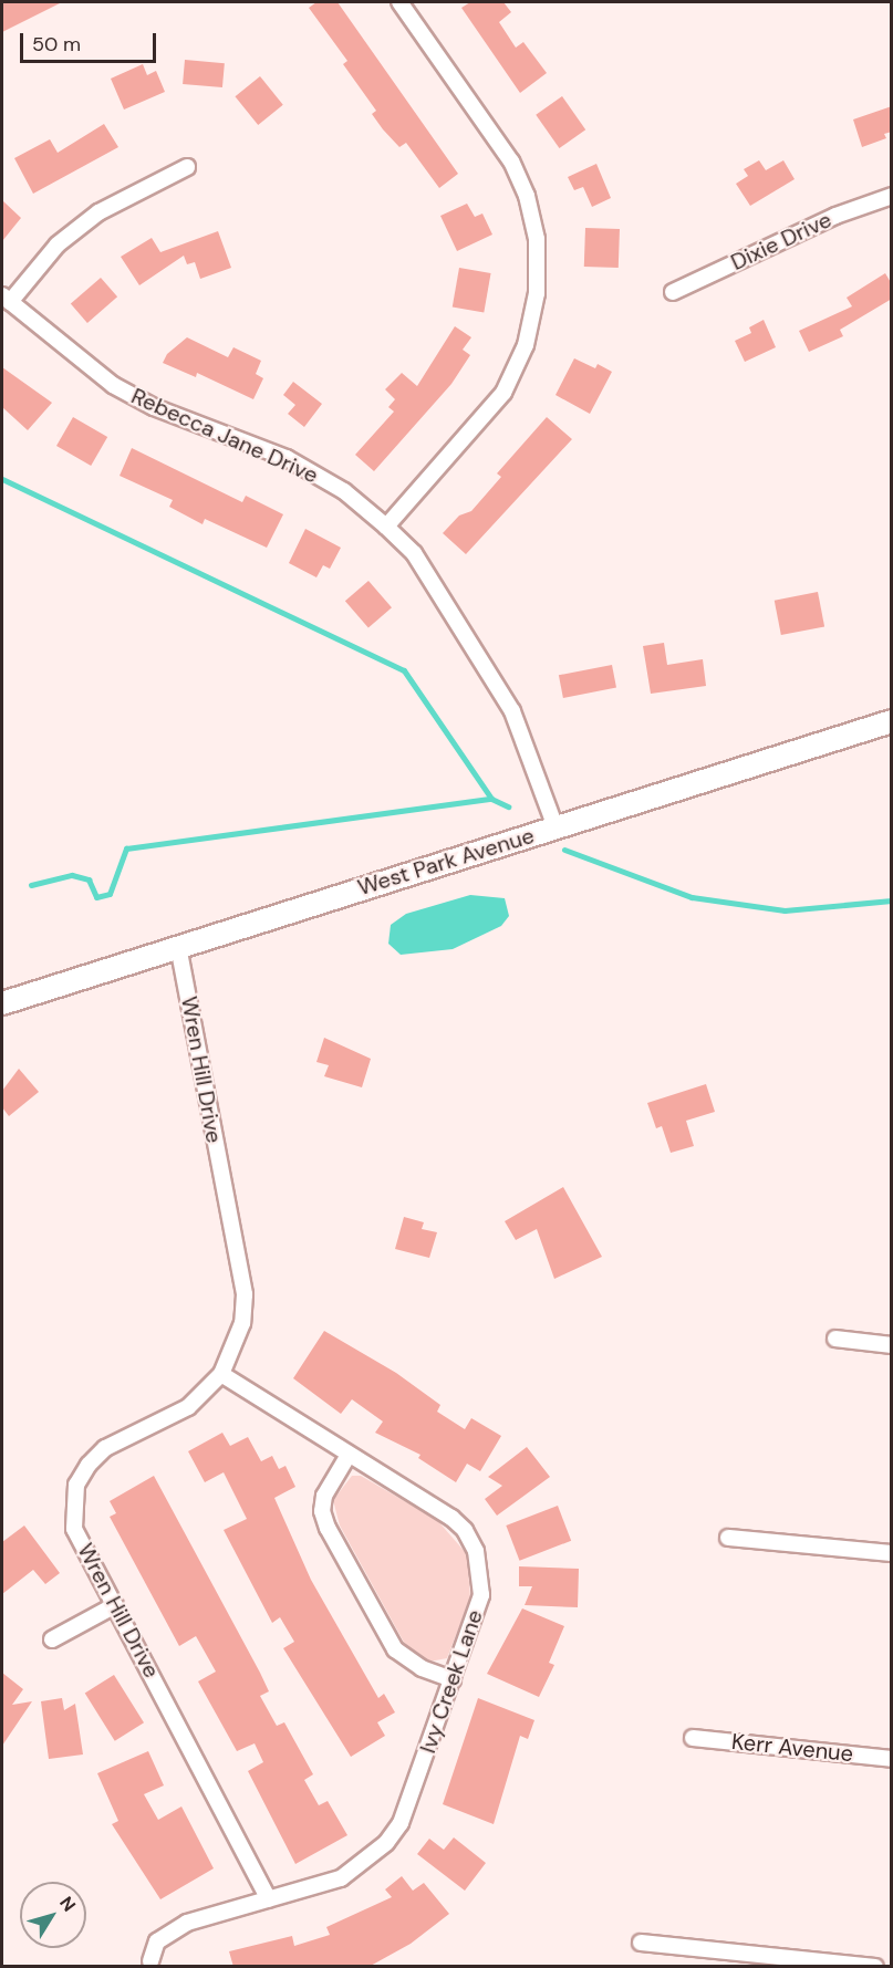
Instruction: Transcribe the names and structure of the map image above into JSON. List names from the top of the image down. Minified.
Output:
{"streets":{"main road":["West Park Avenue"],"street":["Dixie Drive","Rebecca Jane Drive","Wren Hill Drive","Ivy Creek Lane","Kerr Avenue"]},"crossings":[["Rebecca Jane Drive","West Park Avenue"],["West Park Avenue","Wren Hill Drive"],["Wren Hill Drive","Ivy Creek Lane"]],"scale_bar":"50 m","north":"top right"}
